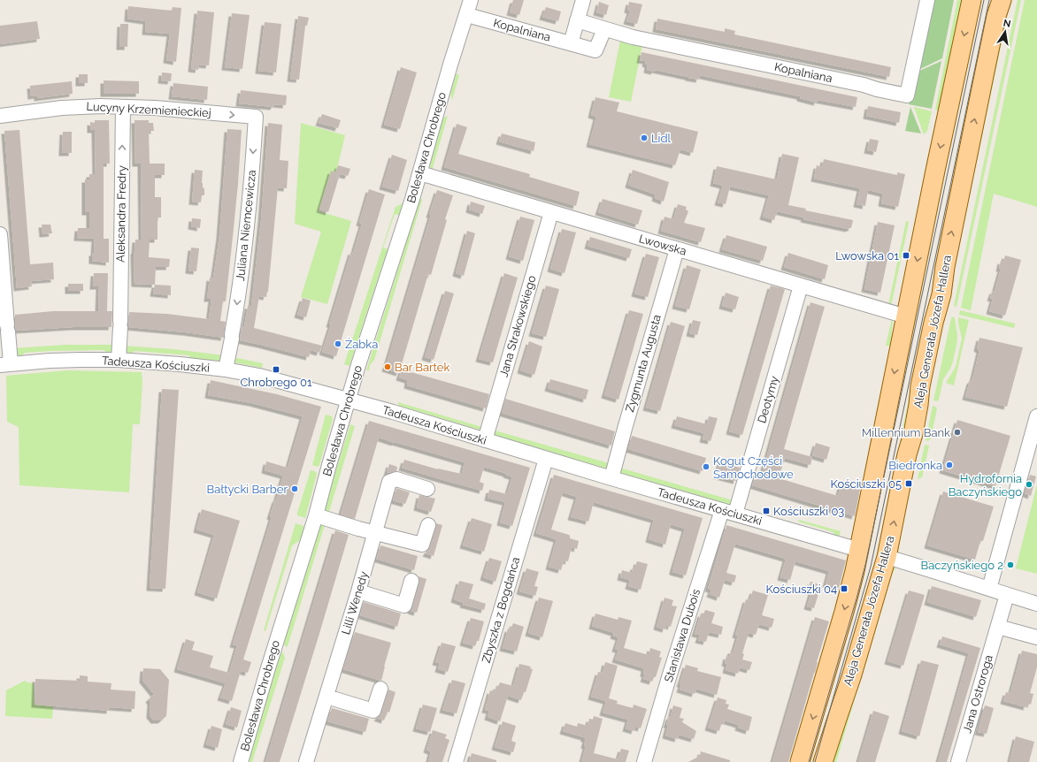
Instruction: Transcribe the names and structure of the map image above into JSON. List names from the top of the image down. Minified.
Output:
{"streets":{"main road":["Aleja Generała Józefa Hallera"],"street":["Kopalniana","Lucyny Krzemienieckiej","Bolesława Chrobrego","Aleksandra Fredry","Juliana Niemcewicza","Lwowska","Jana Strakowskiego","Zygmunta Augusta","Tadeusza Kościuszki","Deotymy","Lilli Wenedy","Zbyszka z Bogdańca","Stanisława Dubois","Jana Ostroroga"]},"crossings":[["Kopalniana","Bolesława Chrobrego"],["Lucyny Krzemienieckiej","Aleksandra Fredry"],["Lucyny Krzemienieckiej","Juliana Niemcewicza"],["Bolesława Chrobrego","Lwowska"],["Bolesława Chrobrego","Tadeusza Kościuszki"],["Aleksandra Fredry","Tadeusza Kościuszki"],["Juliana Niemcewicza","Tadeusza Kościuszki"],["Lwowska","Jana Strakowskiego"],["Lwowska","Aleja Generała Józefa Hallera"],["Lwowska","Zygmunta Augusta"],["Lwowska","Deotymy"],["Jana Strakowskiego","Tadeusza Kościuszki"],["Aleja Generała Józefa Hallera","Tadeusza Kościuszki"],["Zygmunta Augusta","Tadeusza Kościuszki"],["Tadeusza Kościuszki","Deotymy"],["Tadeusza Kościuszki","Zbyszka z Bogdańca"],["Tadeusza Kościuszki","Stanisława Dubois"],["Deotymy","Stanisława Dubois"]],"one_way":["Lucyny Krzemienieckiej","Juliana Niemcewicza"],"places":{"other":["Lidl","Żabka","Bar Bartek","Millennium Bank","Biedronka","Kogut Części Samochodowe","Hydrofornia Baczyńskiego","Bałtycki Barber","Baczyńskiego 2"],"transit":["Lwowska 01","Chrobrego 01","Kościuszki 05","Kościuszki 03","Kościuszki 04"]},"north":"top"}
